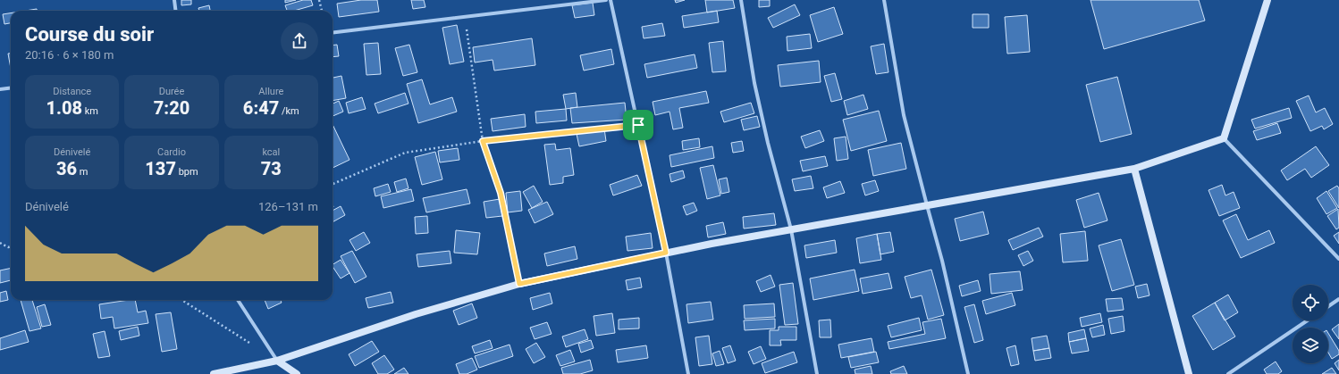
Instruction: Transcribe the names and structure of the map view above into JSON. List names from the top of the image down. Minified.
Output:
{"page":{"heading":["Course du soir","20:16 · 6 × 180 m"],"stats":[["Distance","1.08 km"],["Durée","7:20"],["Allure","6:47 /km"],["Dénivelé","36 m"],["Cardio","137 bpm"],["kcal","73"]],"chart":["Dénivelé","126–131 m"]}}
